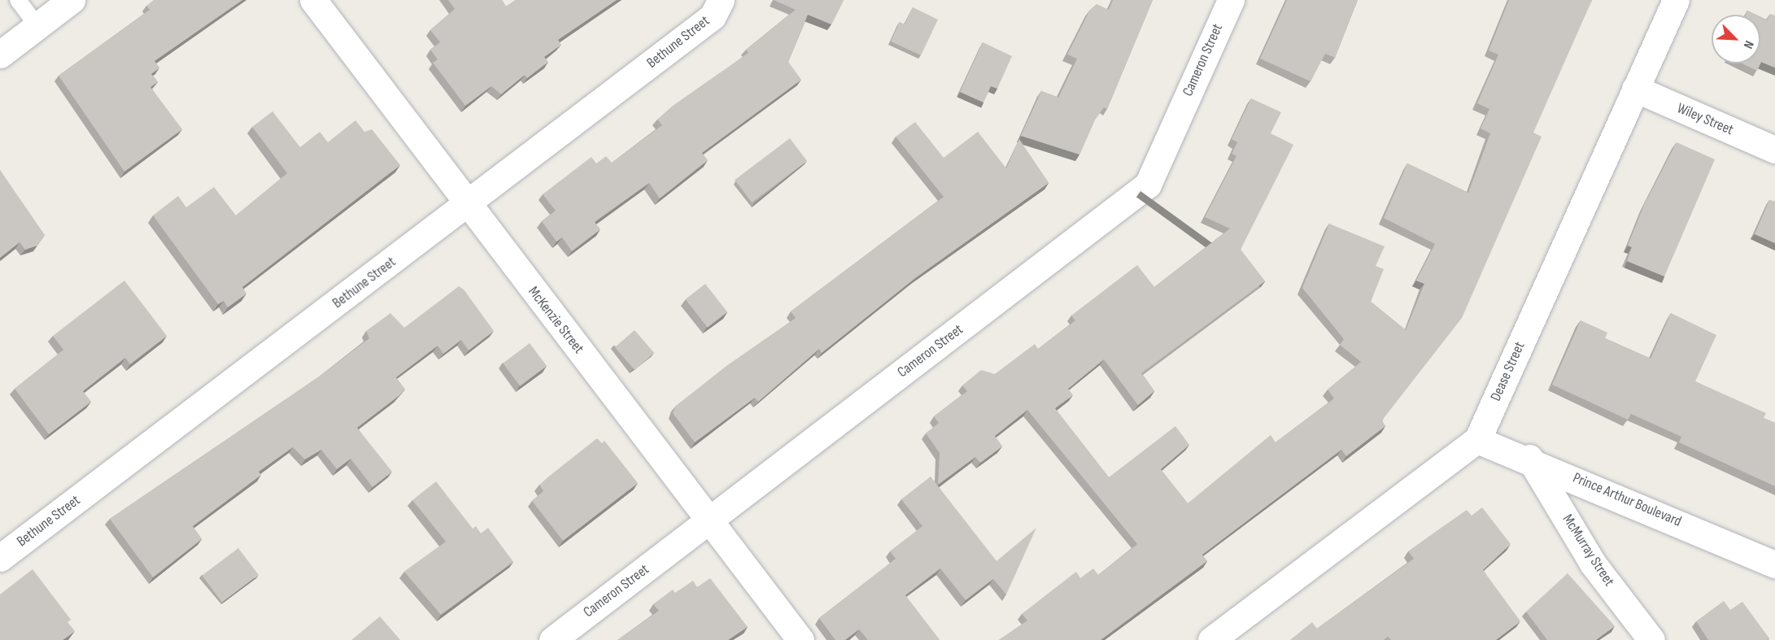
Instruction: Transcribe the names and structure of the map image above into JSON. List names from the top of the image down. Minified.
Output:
{"streets":{"street":["Bethune Street","Cameron Street","Wiley Street","McKenzie Street","Dease Street","Prince Arthur Boulevard","McMurray Street"]},"crossings":[["Bethune Street","McKenzie Street"],["Cameron Street","McKenzie Street"],["Wiley Street","Dease Street"],["Dease Street","Prince Arthur Boulevard"],["Prince Arthur Boulevard","McMurray Street"]],"north":"bottom right"}
